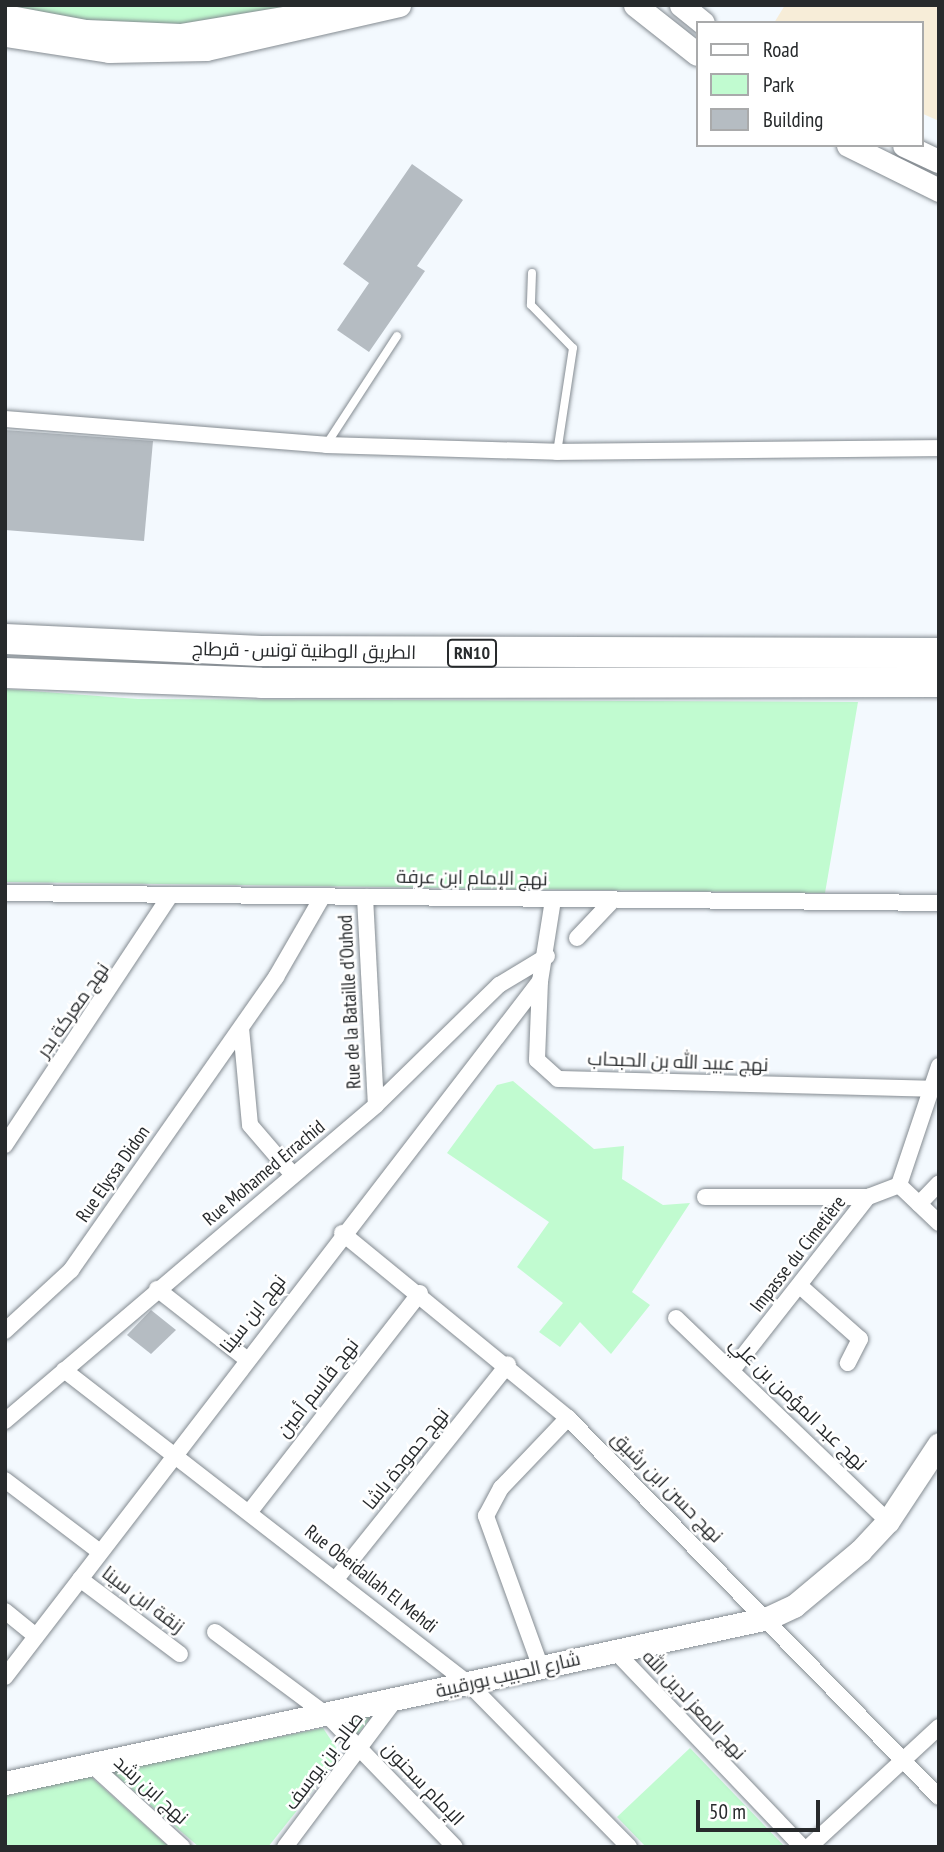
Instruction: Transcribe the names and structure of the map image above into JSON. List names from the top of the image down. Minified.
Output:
{"streets":{"highway":["الطريق الوطنية تونس - قرطاج","RN10"],"street":["نهج الإمام ابن عرفة","Rue de la Bataille d'Ouhod","نهج معركة بدر","نهج عبيد الله بن الحبحاب","Rue Mohamed Errachid","Rue Elyssa Didon","Impasse du Cimetière","نهج ابن سينا","نهج قاسم أمين","نهج عبد المؤمن بن علي","نهج حمودة باشا","نهج حسن ابن رشيق","Rue Obeidallah El Mehdi","زنقة ابن سينا","شارع الحبيب بورقيبة","نهج المعز لدين الله","صالح بن يوسف","الإمام سحنون","نهج ابن رشد"]},"crossings":[["نهج الإمام ابن عرفة","Rue de la Bataille d'Ouhod"],["نهج الإمام ابن عرفة","نهج معركة بدر"],["نهج الإمام ابن عرفة","نهج عبيد الله بن الحبحاب"],["نهج الإمام ابن عرفة","Rue Elyssa Didon"],["Rue de la Bataille d'Ouhod","Rue Mohamed Errachid"],["نهج عبيد الله بن الحبحاب","Rue Mohamed Errachid"],["نهج عبيد الله بن الحبحاب","نهج ابن سينا"],["Rue Mohamed Errachid","Rue Obeidallah El Mehdi"],["Impasse du Cimetière","نهج عبد المؤمن بن علي"],["نهج ابن سينا","نهج حسن ابن رشيق"],["نهج ابن سينا","Rue Obeidallah El Mehdi"],["نهج ابن سينا","زنقة ابن سينا"],["نهج قاسم أمين","نهج حسن ابن رشيق"],["نهج قاسم أمين","Rue Obeidallah El Mehdi"],["نهج عبد المؤمن بن علي","شارع الحبيب بورقيبة"],["نهج حمودة باشا","نهج حسن ابن رشيق"],["نهج حمودة باشا","Rue Obeidallah El Mehdi"],["نهج حسن ابن رشيق","شارع الحبيب بورقيبة"],["Rue Obeidallah El Mehdi","شارع الحبيب بورقيبة"],["شارع الحبيب بورقيبة","نهج المعز لدين الله"],["شارع الحبيب بورقيبة","صالح بن يوسف"],["شارع الحبيب بورقيبة","الإمام سحنون"],["شارع الحبيب بورقيبة","نهج ابن رشد"],["صالح بن يوسف","الإمام سحنون"]],"legend":["Road","Park","Building"],"scale_bar":"50 m"}
